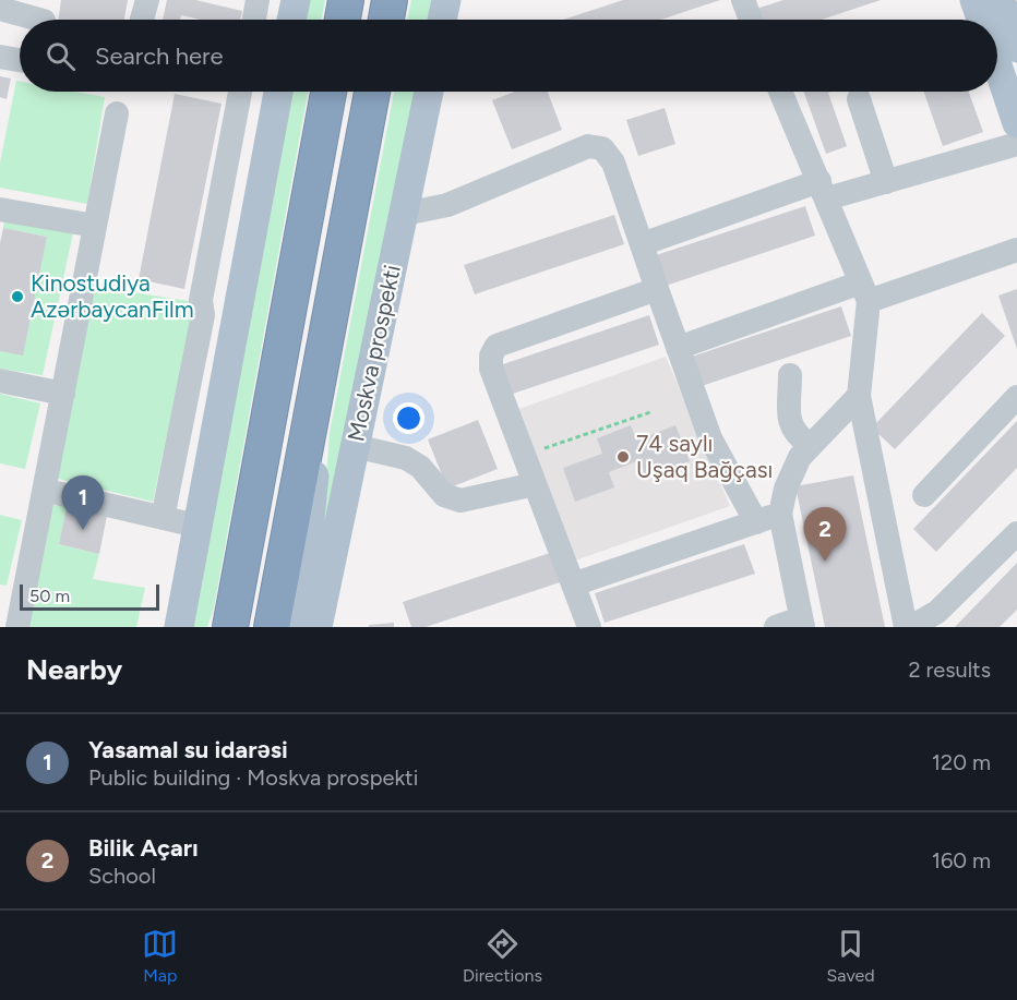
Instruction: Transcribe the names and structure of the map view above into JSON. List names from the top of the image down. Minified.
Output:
{"streets":{"main road":["Moskva prospekti"]},"places":["Kinostudiya AzərbaycanFilm","74 saylı Uşaq Bağçası"],"scale_bar":"50 m","page":{"search":"Search here","pins":["1","2"],"scale":"50 m","heading":["Nearby","2 results"],"list":[{"mark":"1","name":"Yasamal su idarəsi","note":"Public building · Moskva prospekti","value":"120 m"},{"mark":"2","name":"Bilik Açarı","note":"School","value":"160 m"}],"nav":["Map","Directions","Saved"]}}
